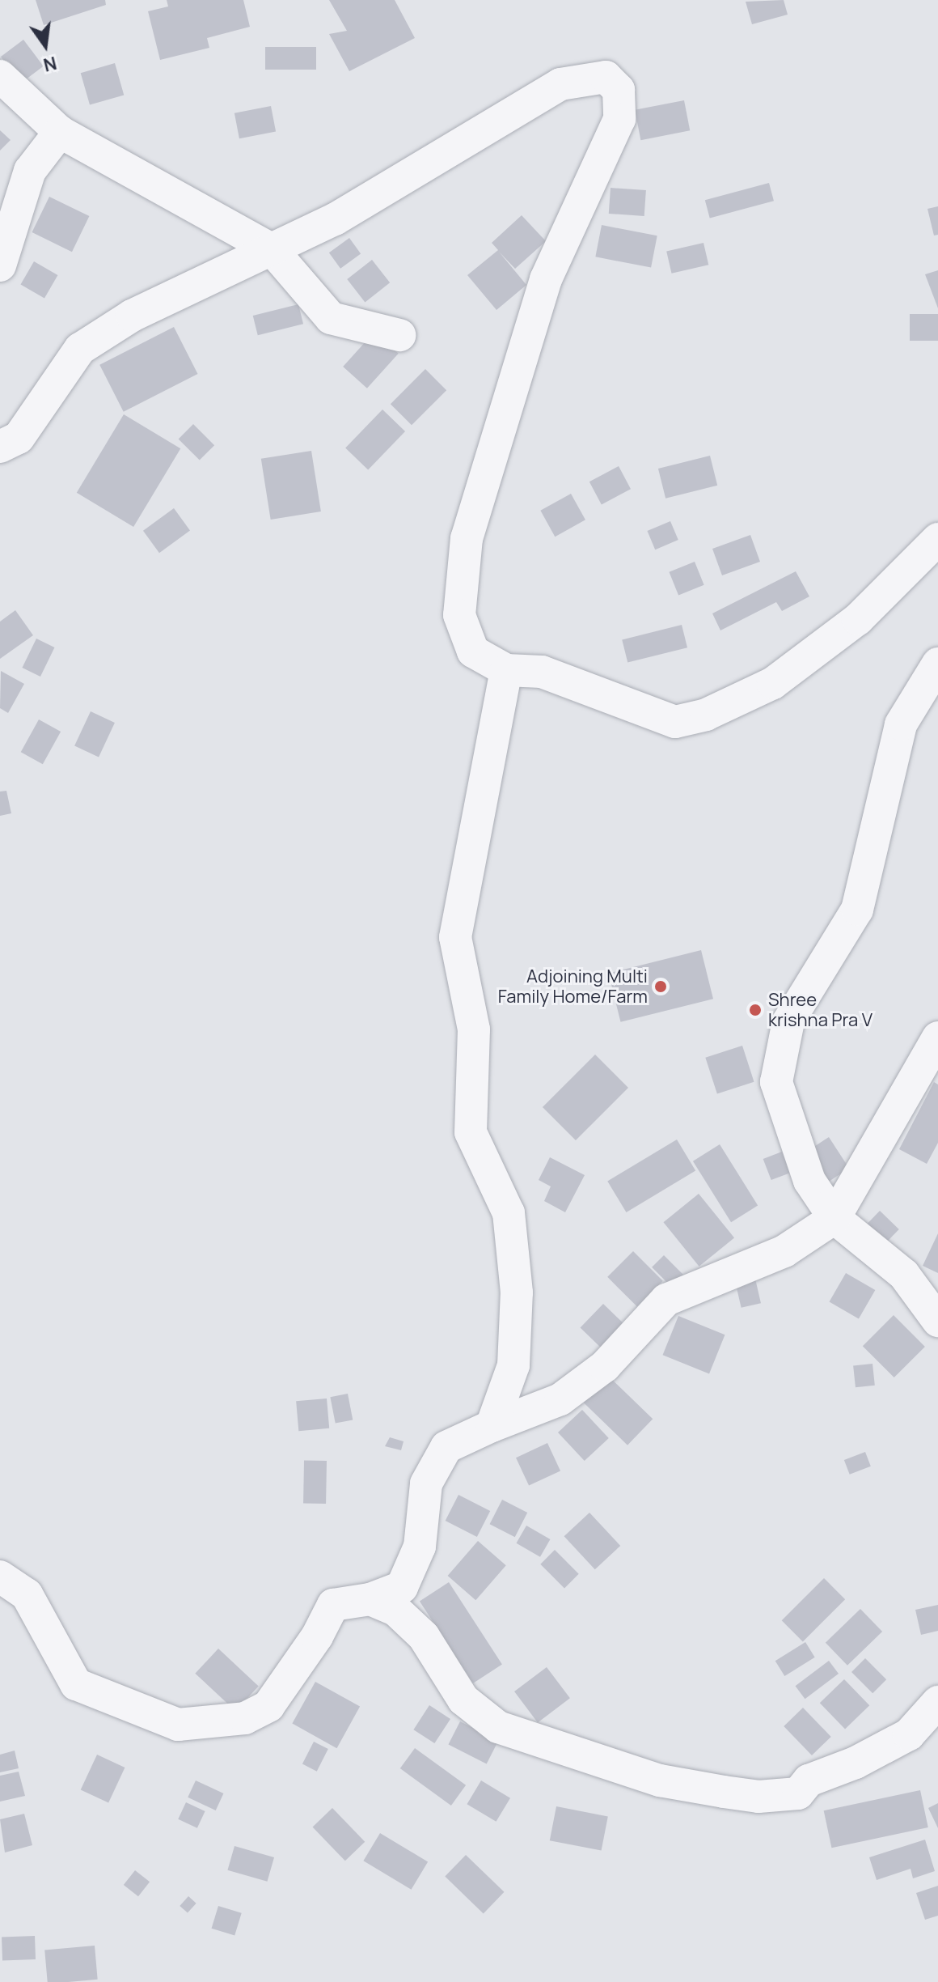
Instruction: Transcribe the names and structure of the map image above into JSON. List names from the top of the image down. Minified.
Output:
{"places":["Adjoining Multi Family Home/Farm","Shree krishna Pra V"],"north":"bottom"}
